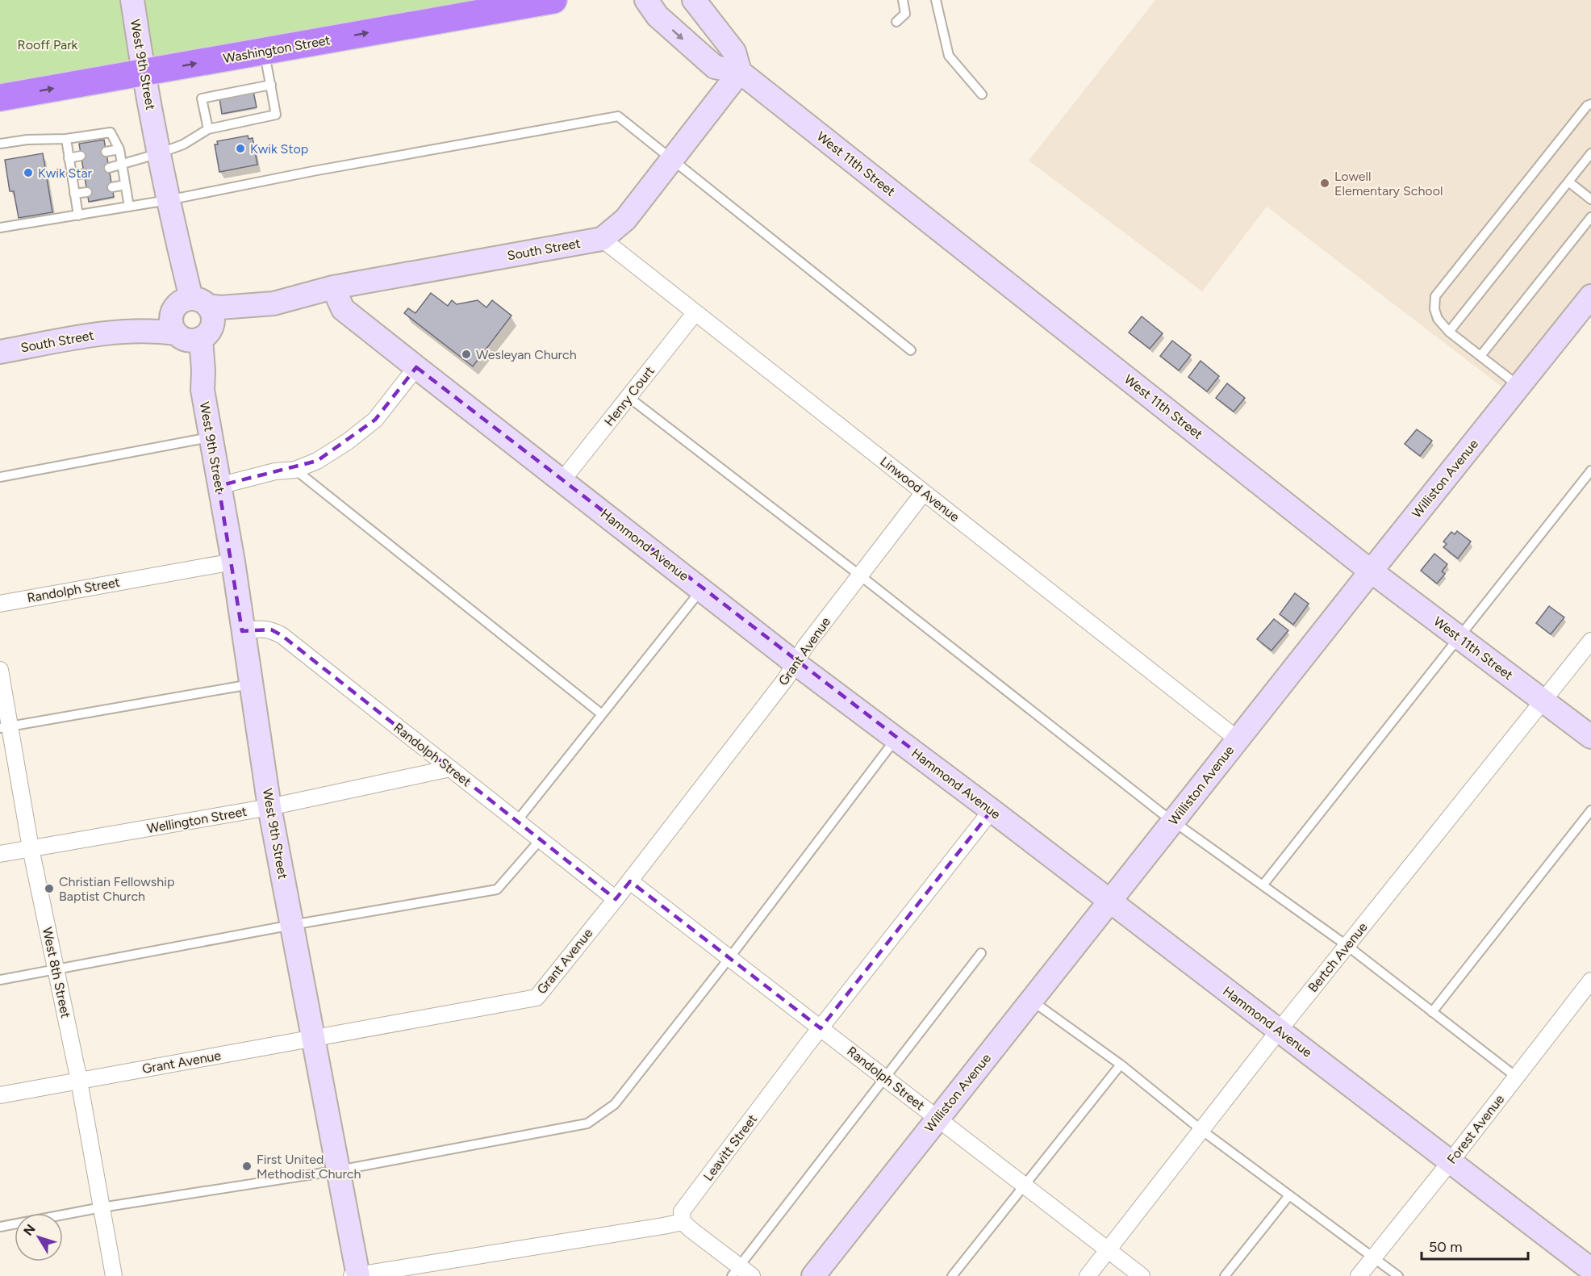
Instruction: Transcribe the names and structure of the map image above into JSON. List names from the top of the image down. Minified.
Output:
{"streets":{"highway":["Washington Street"],"street":["West 9th Street","West 11th Street","South Street","Henry Court","Williston Avenue","Linwood Avenue","Hammond Avenue","Randolph Street","Grant Avenue","Wellington Street","Bertch Avenue","West 8th Street","Forest Avenue","Leavitt Street"]},"crossings":[["Washington Street","West 9th Street"],["West 9th Street","South Street"],["West 9th Street","Randolph Street"],["West 9th Street","Grant Avenue"],["West 9th Street","Wellington Street"],["West 11th Street","South Street"],["West 11th Street","Williston Avenue"],["West 11th Street","Bertch Avenue"],["South Street","Linwood Avenue"],["South Street","Hammond Avenue"],["Henry Court","Linwood Avenue"],["Henry Court","Hammond Avenue"],["Williston Avenue","Linwood Avenue"],["Williston Avenue","Hammond Avenue"],["Williston Avenue","Randolph Street"],["Linwood Avenue","Grant Avenue"],["Hammond Avenue","Grant Avenue"],["Hammond Avenue","Bertch Avenue"],["Hammond Avenue","Forest Avenue"],["Hammond Avenue","Leavitt Street"],["Randolph Street","Grant Avenue"],["Randolph Street","Wellington Street"],["Randolph Street","Bertch Avenue"],["Randolph Street","Leavitt Street"],["Grant Avenue","West 8th Street"],["Wellington Street","West 8th Street"]],"one_way":["Washington Street"],"parks":["Rooff Park"],"places":["Kwik Stop","Kwik Star","Lowell Elementary School","Wesleyan Church","Christian Fellowship Baptist Church","First United Methodist Church"],"scale_bar":"50 m","north":"top left"}
